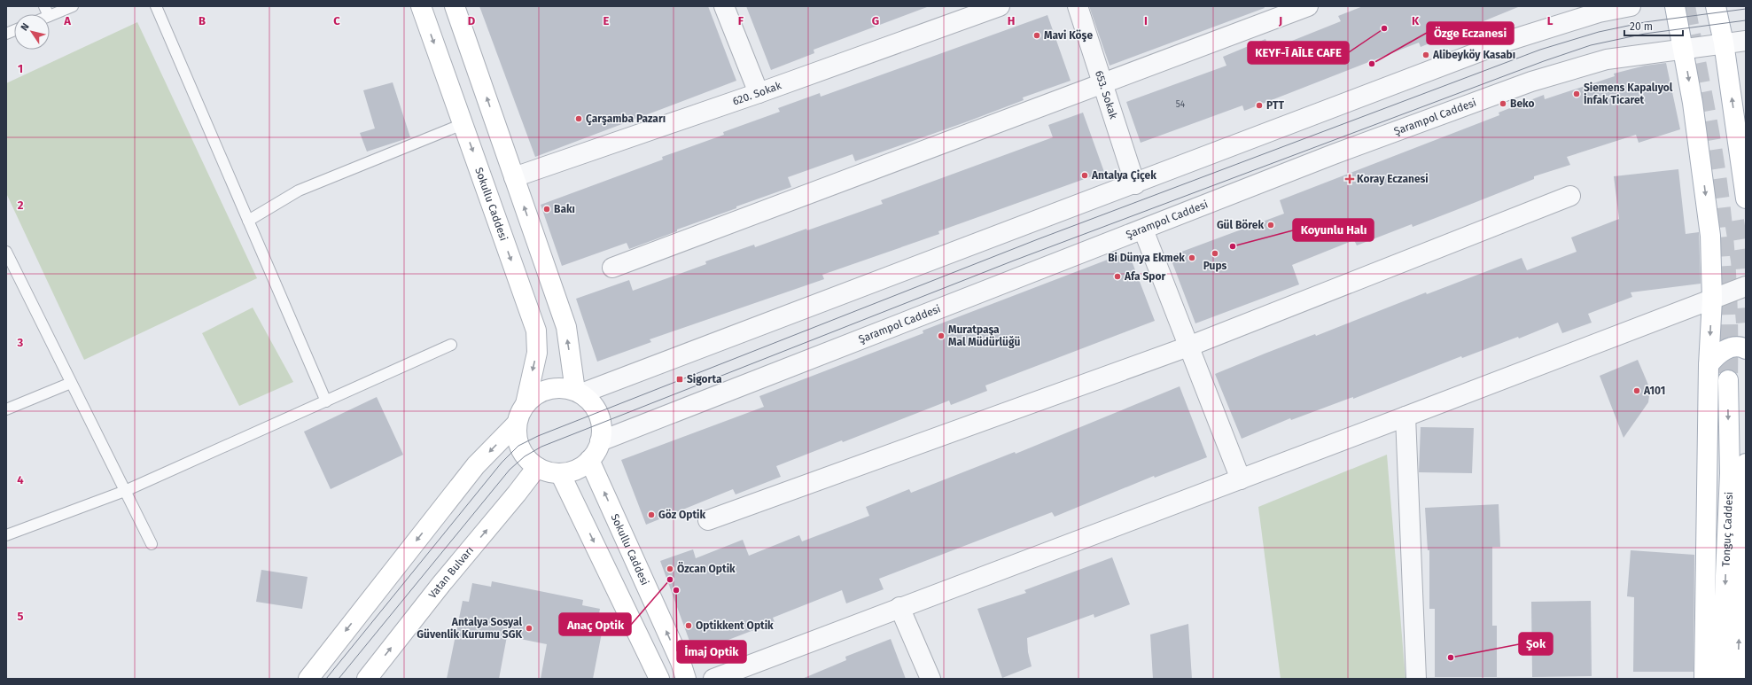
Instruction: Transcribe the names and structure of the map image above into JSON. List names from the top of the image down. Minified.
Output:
{"streets":{"main road":["Sokullu Caddesi","Tonguç Caddesi","Vatan Bulvarı"],"street":["620. Sokak","653. Sokak","Şarampol Caddesi"]},"crossings":[["Şarampol Caddesi","Sokullu Caddesi"],["Şarampol Caddesi","Vatan Bulvarı"],["Sokullu Caddesi","Vatan Bulvarı"]],"places":{"other":["KEYF-Ī AĪLE CAFE","Mavi Köşe","Alibeyköy Kasabı","Özge Eczanesi","Siemens Kapalıyol İnfak Ticaret","Beko","PTT","Çarşamba Pazarı","Antalya Çiçek","Bakı","Gül Börek","Koyunlu Halı","Pups","Bi Dünya Ekmek","Afa Spor","Muratpaşa Mal Müdürlüğü","A101","Göz Optik","Özcan Optik","Anaç Optik","İmaj Optik","Optikkent Optik","Antalya Sosyal Güvenlik Kurumu SGK","Şok"],"health":["Koray Eczanesi"],"transit":["Sigorta"]},"house_numbers":["54"],"scale_bar":"20 m","north":"top left","grid":{"columns":["A","B","C","D","E","F","G","H","I","J","K","L"],"rows":["1","2","3","4","5"]}}
